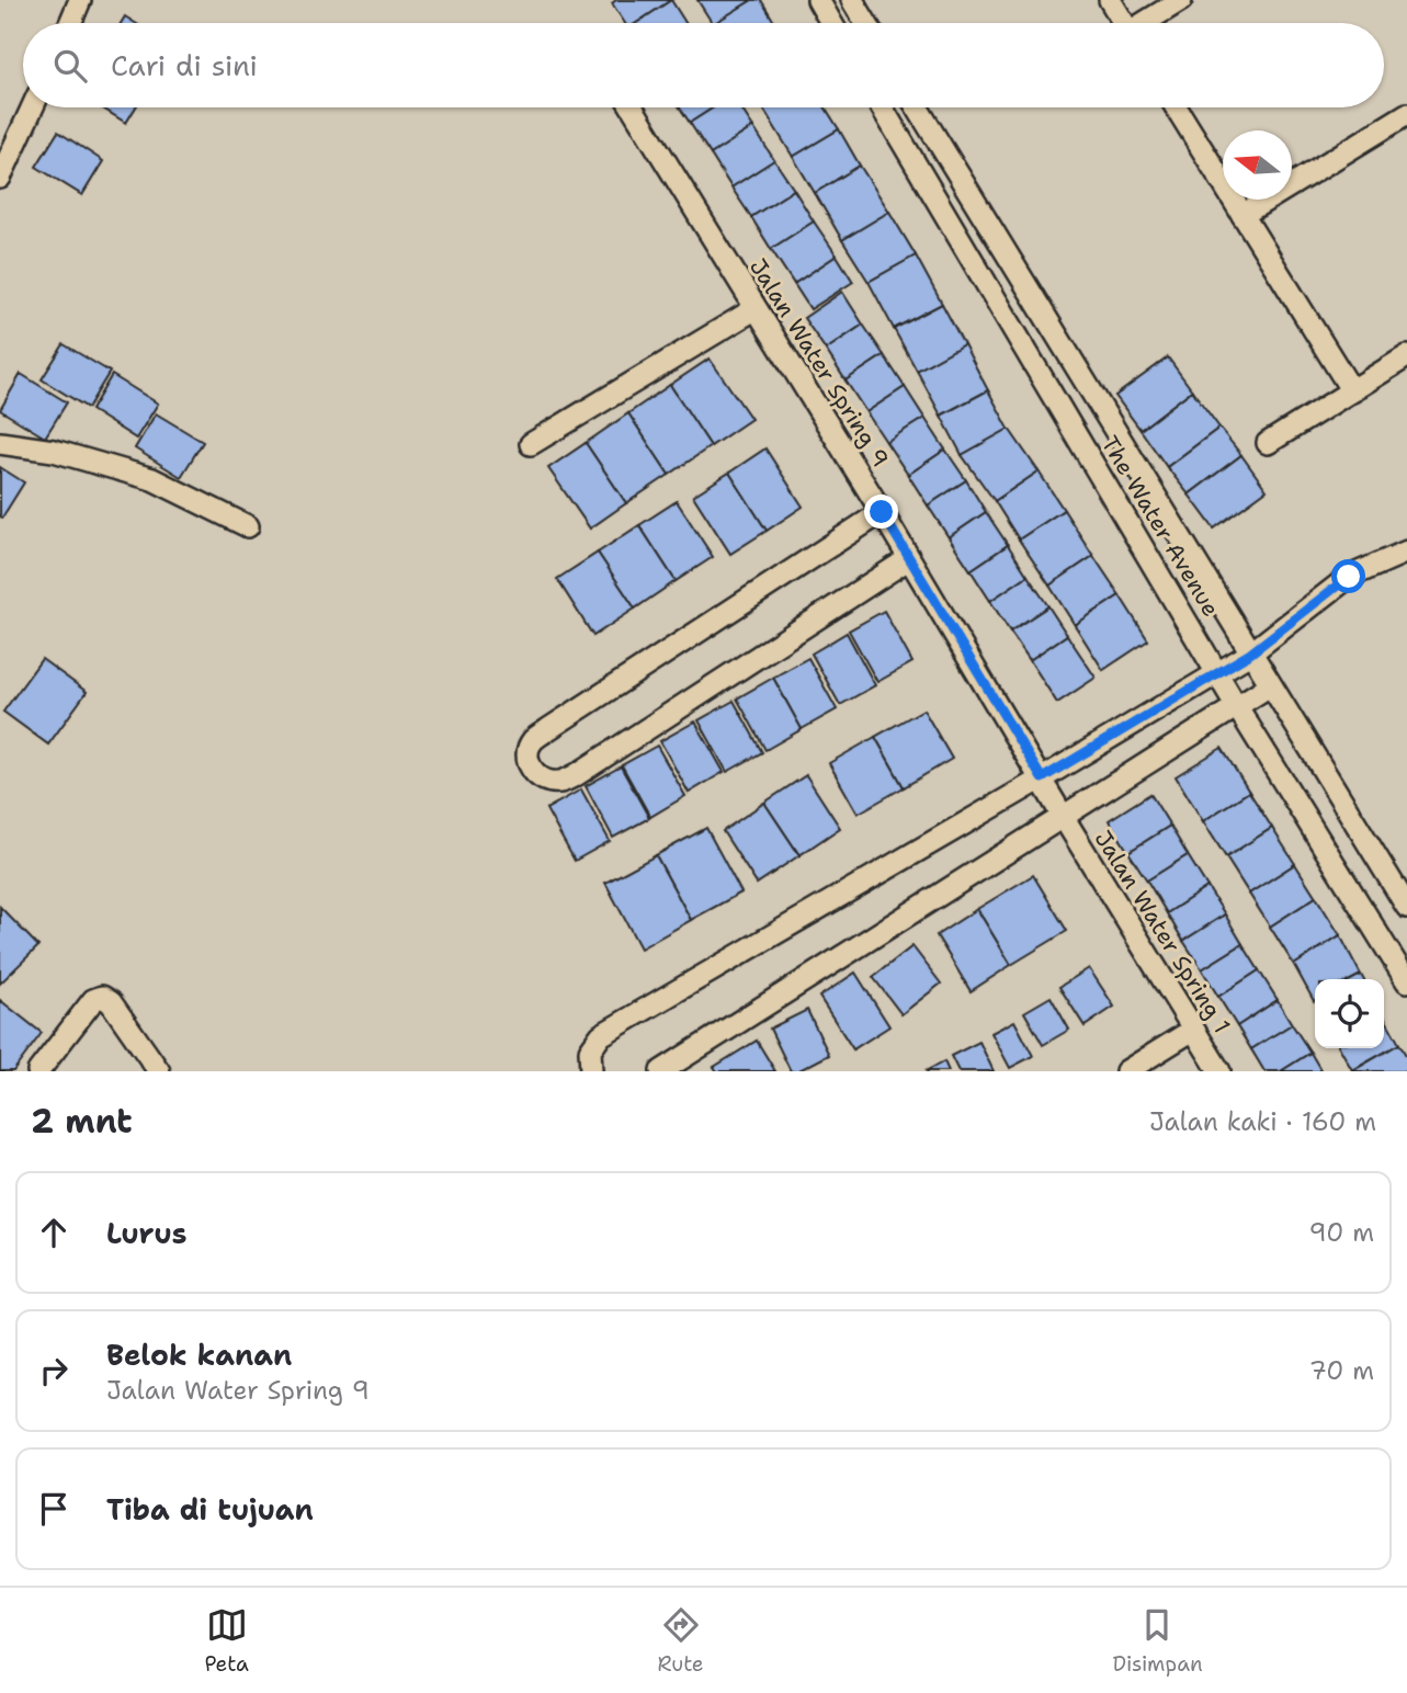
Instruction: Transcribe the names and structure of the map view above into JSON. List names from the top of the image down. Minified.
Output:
{"streets":{"street":["Jalan Water Spring 9","The Water Avenue","Jalan Water Spring 1"]},"crossings":[["Jalan Water Spring 9","Jalan Water Spring 1"]],"north":"left","page":{"search":"Cari di sini","heading":["2 mnt","Jalan kaki · 160 m"],"list":[["Lurus","90 m"],["Belok kanan","Jalan Water Spring 9","70 m"],"Tiba di tujuan"],"nav":["Peta","Rute","Disimpan"]}}
